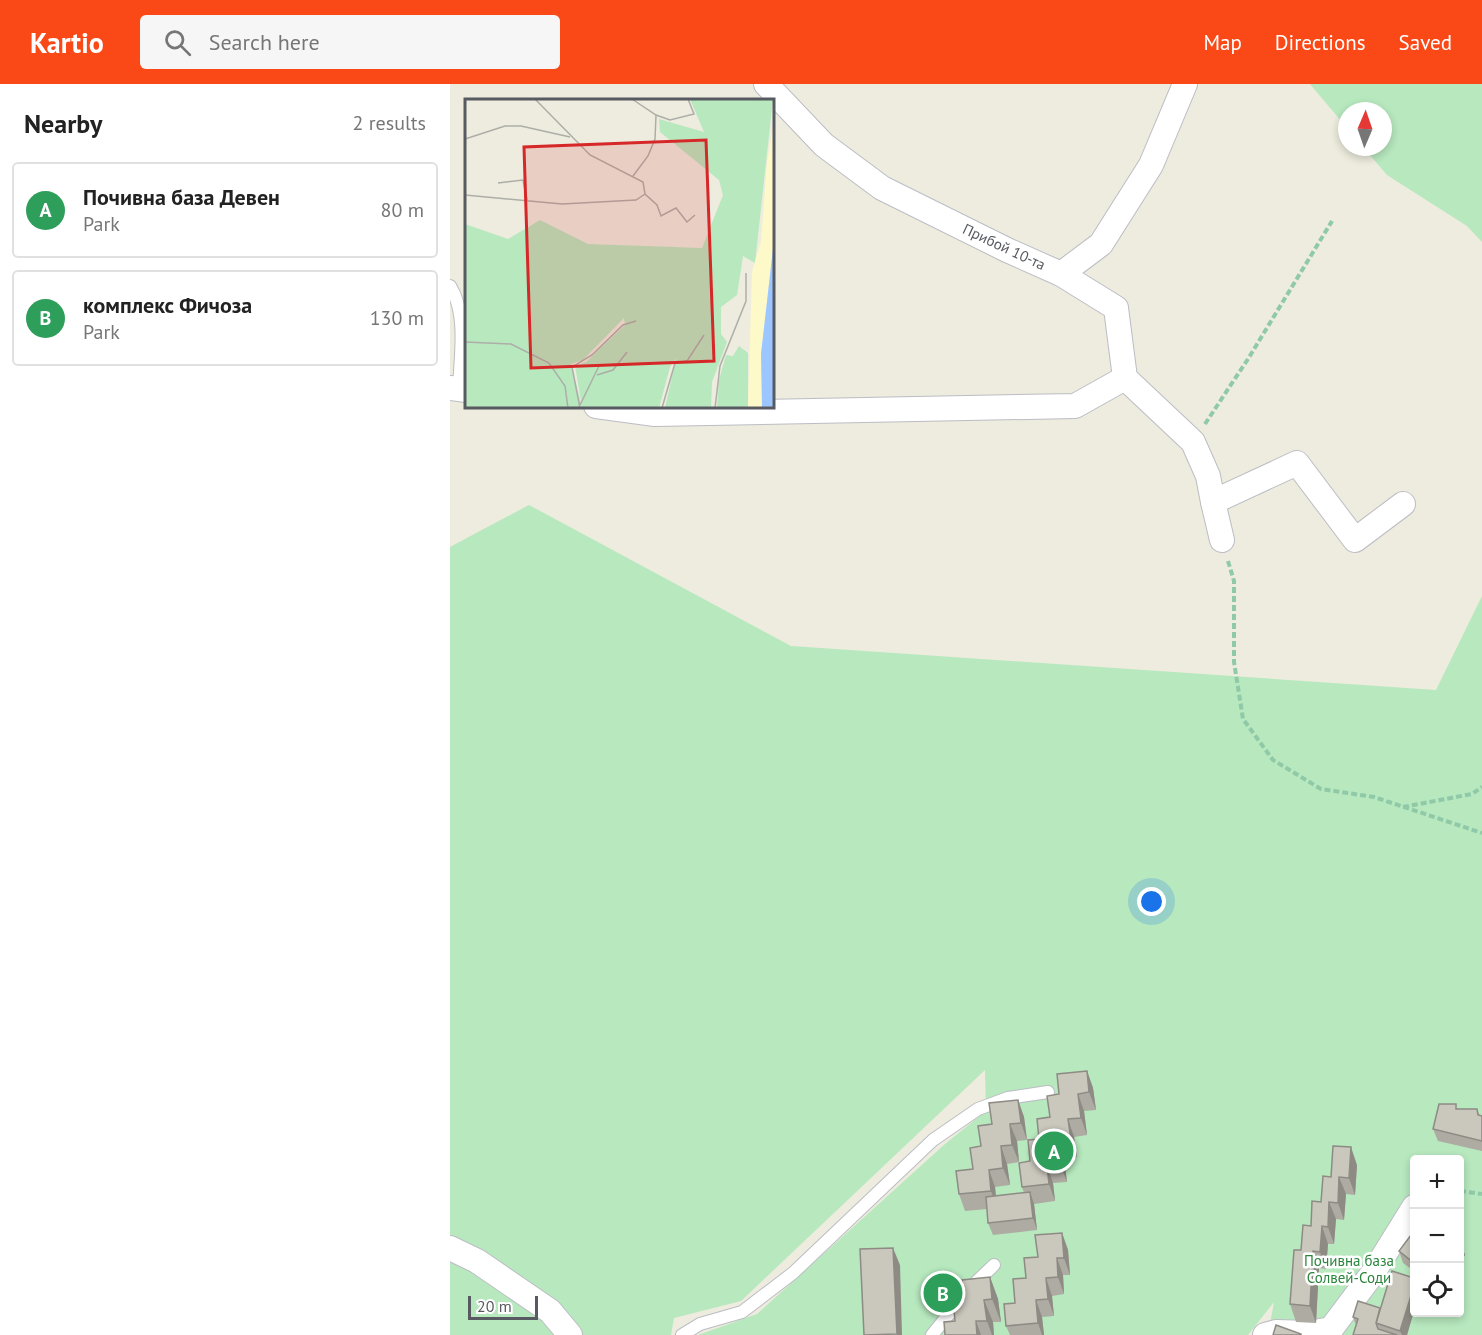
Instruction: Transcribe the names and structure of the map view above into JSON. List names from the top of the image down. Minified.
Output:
{"streets":{"street":["Прибой 10-та"]},"parks":["Почивна база Солвей-Соди"],"scale_bar":"20 m","north":"top","page":{"header":"Kartio","search":"Search here","nav":["Map","Directions","Saved"],"heading":["Nearby","2 results"],"list":[{"mark":"A","name":"Почивна база Девен","note":"Park","value":"80 m"},{"mark":"B","name":"комплекс Фичоза","note":"Park","value":"130 m"}],"pins":["A","B"],"map_buttons":["+","−"],"scale":"20 m"}}
